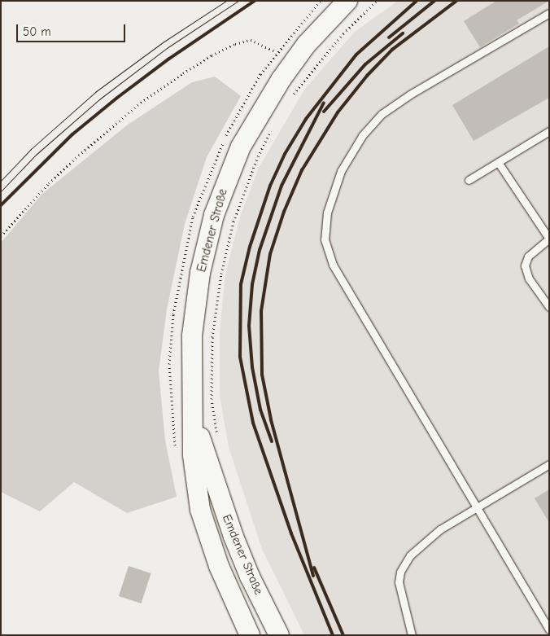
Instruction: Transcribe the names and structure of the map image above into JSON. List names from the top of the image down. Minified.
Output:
{"streets":{"street":["Emdener Straße"]},"scale_bar":"50 m"}
